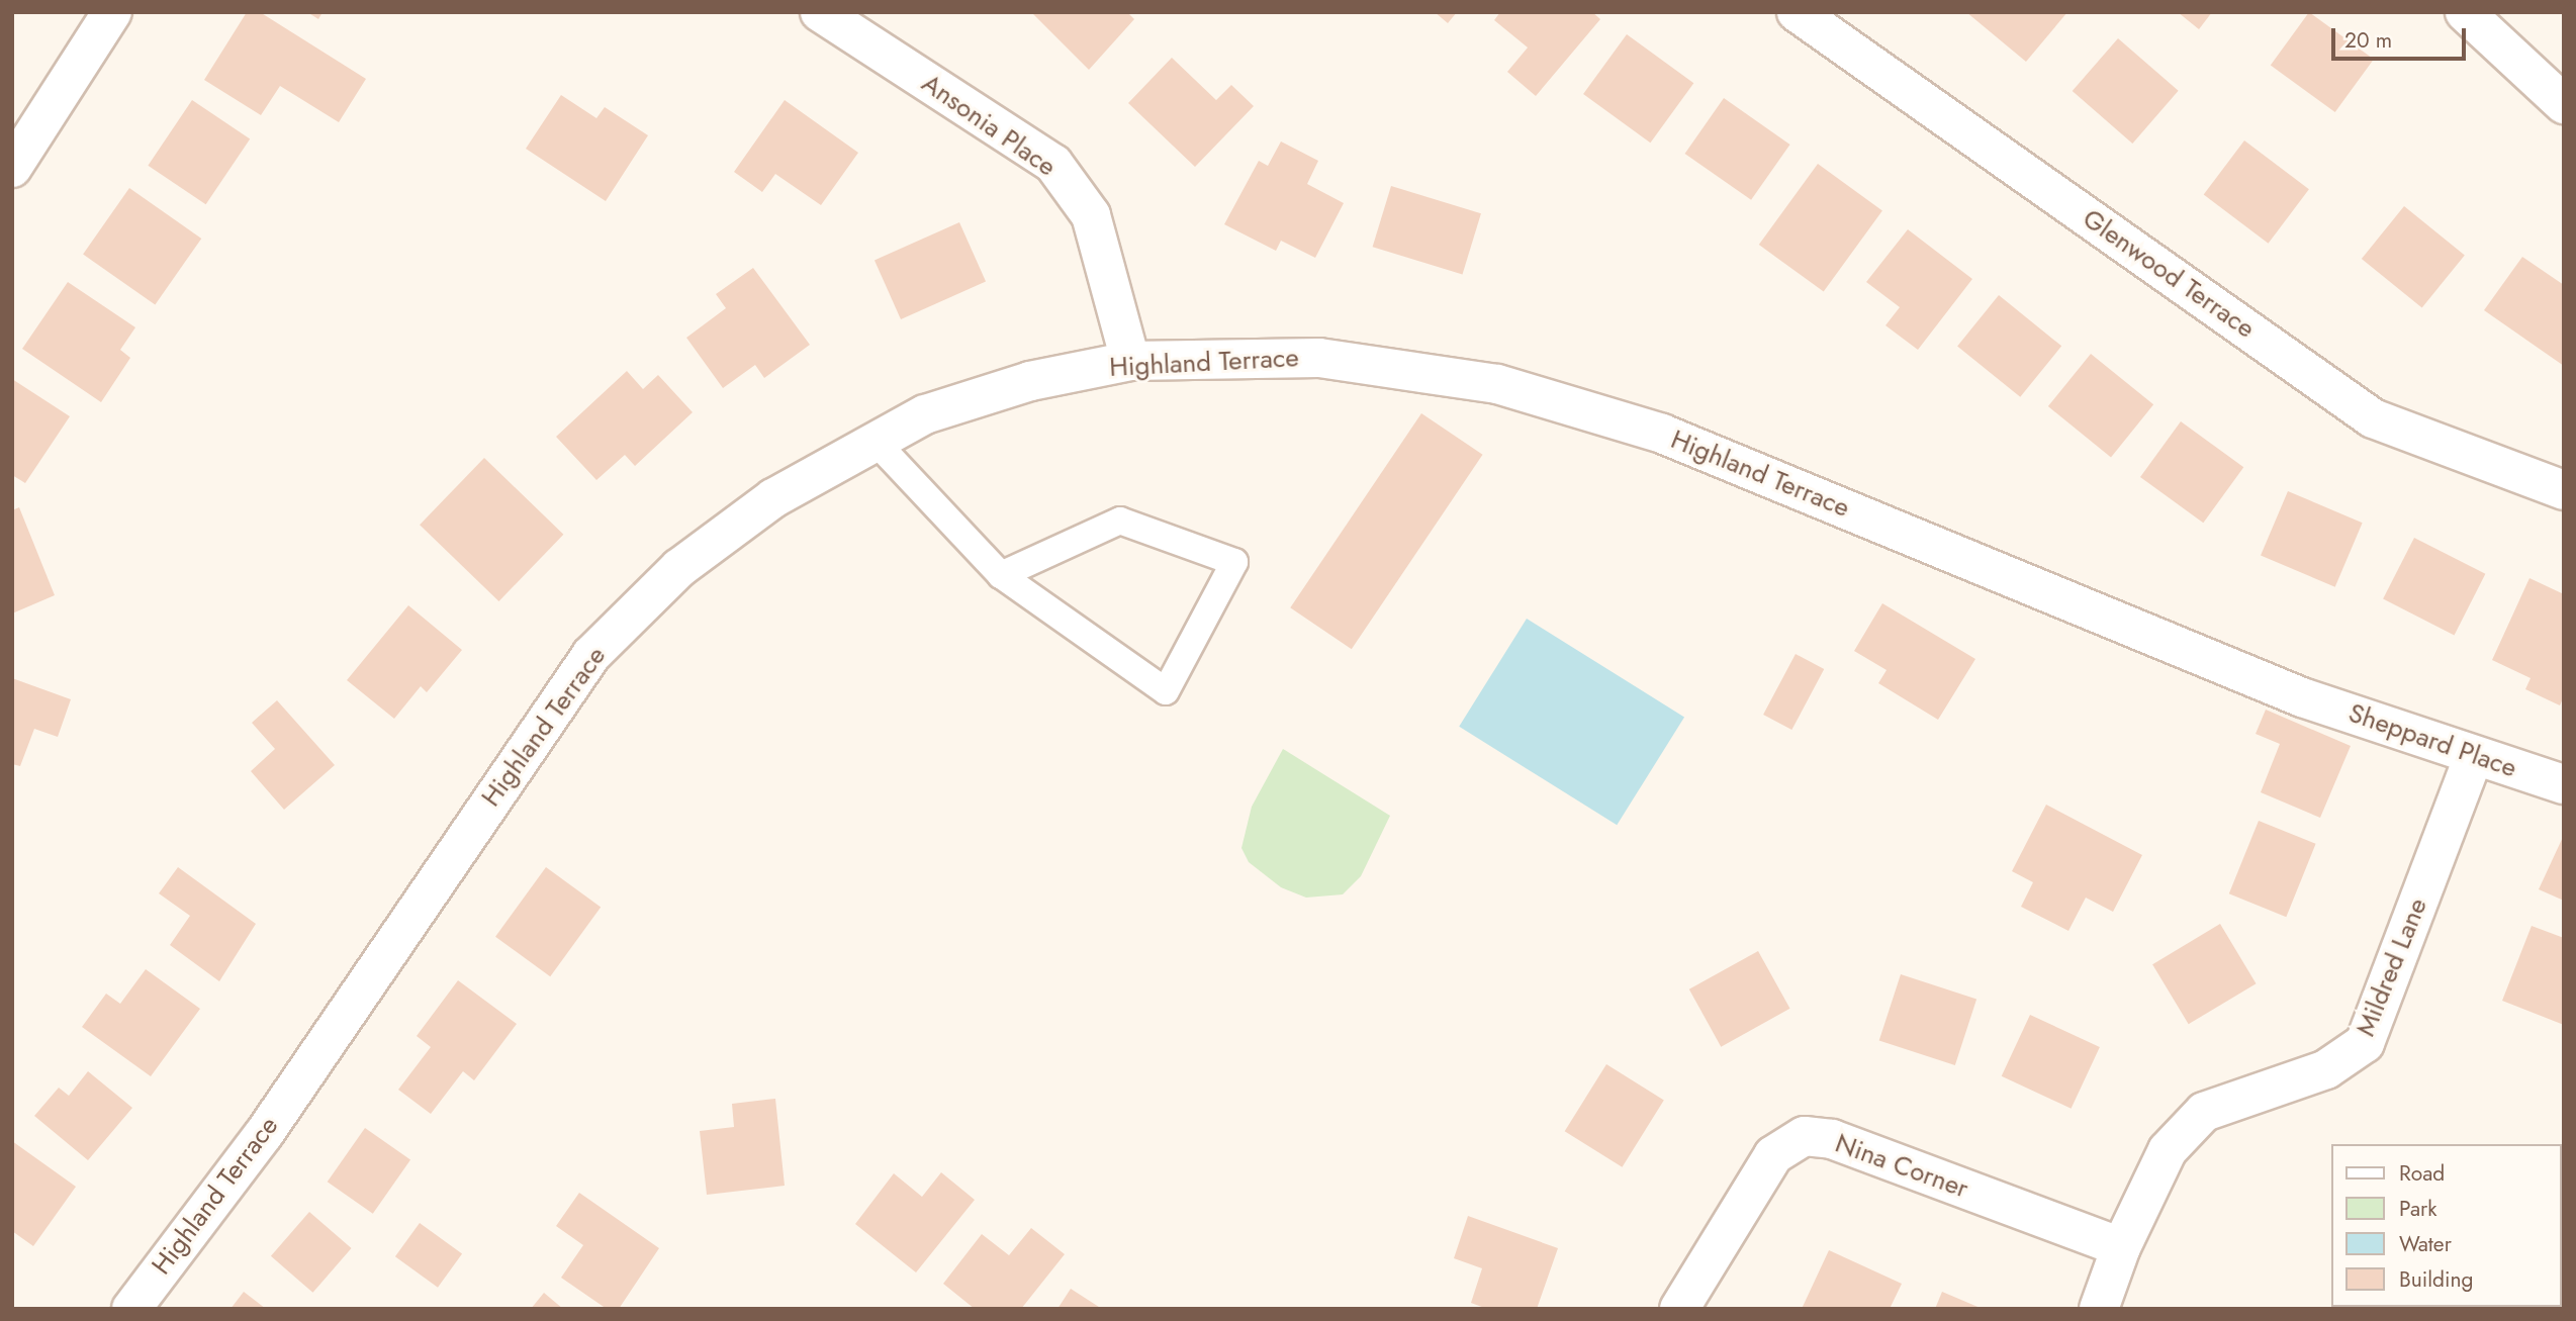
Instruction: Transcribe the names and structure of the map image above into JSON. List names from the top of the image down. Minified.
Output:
{"streets":{"street":["Ansonia Place","Glenwood Terrace","Highland Terrace","Sheppard Place","Mildred Lane","Nina Corner"]},"crossings":[["Ansonia Place","Highland Terrace"],["Highland Terrace","Sheppard Place"],["Sheppard Place","Mildred Lane"],["Mildred Lane","Nina Corner"]],"legend":["Road","Park","Water","Building"],"scale_bar":"20 m"}
